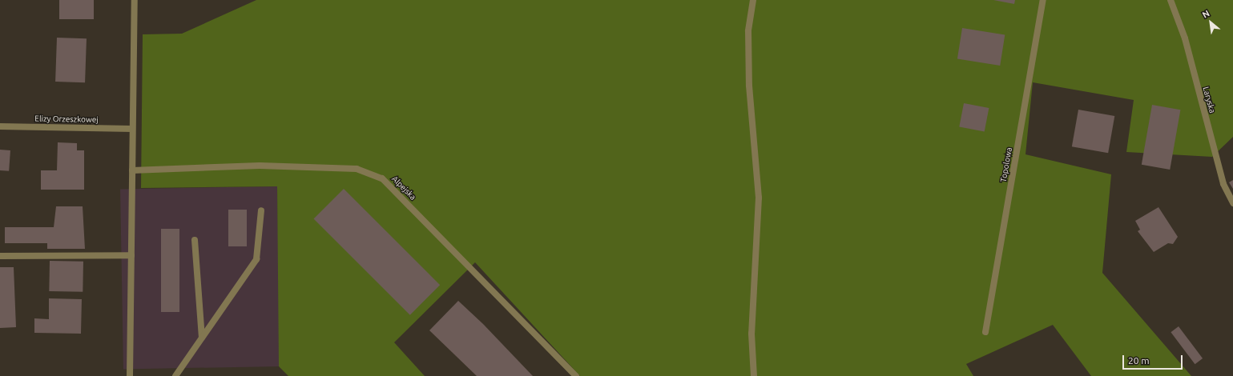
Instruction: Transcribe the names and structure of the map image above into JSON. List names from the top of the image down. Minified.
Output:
{"streets":{"street":["Laryska","Elizy Orzeszkowej","Topolowa","Alpejska"]},"scale_bar":"20 m","north":"top left"}
